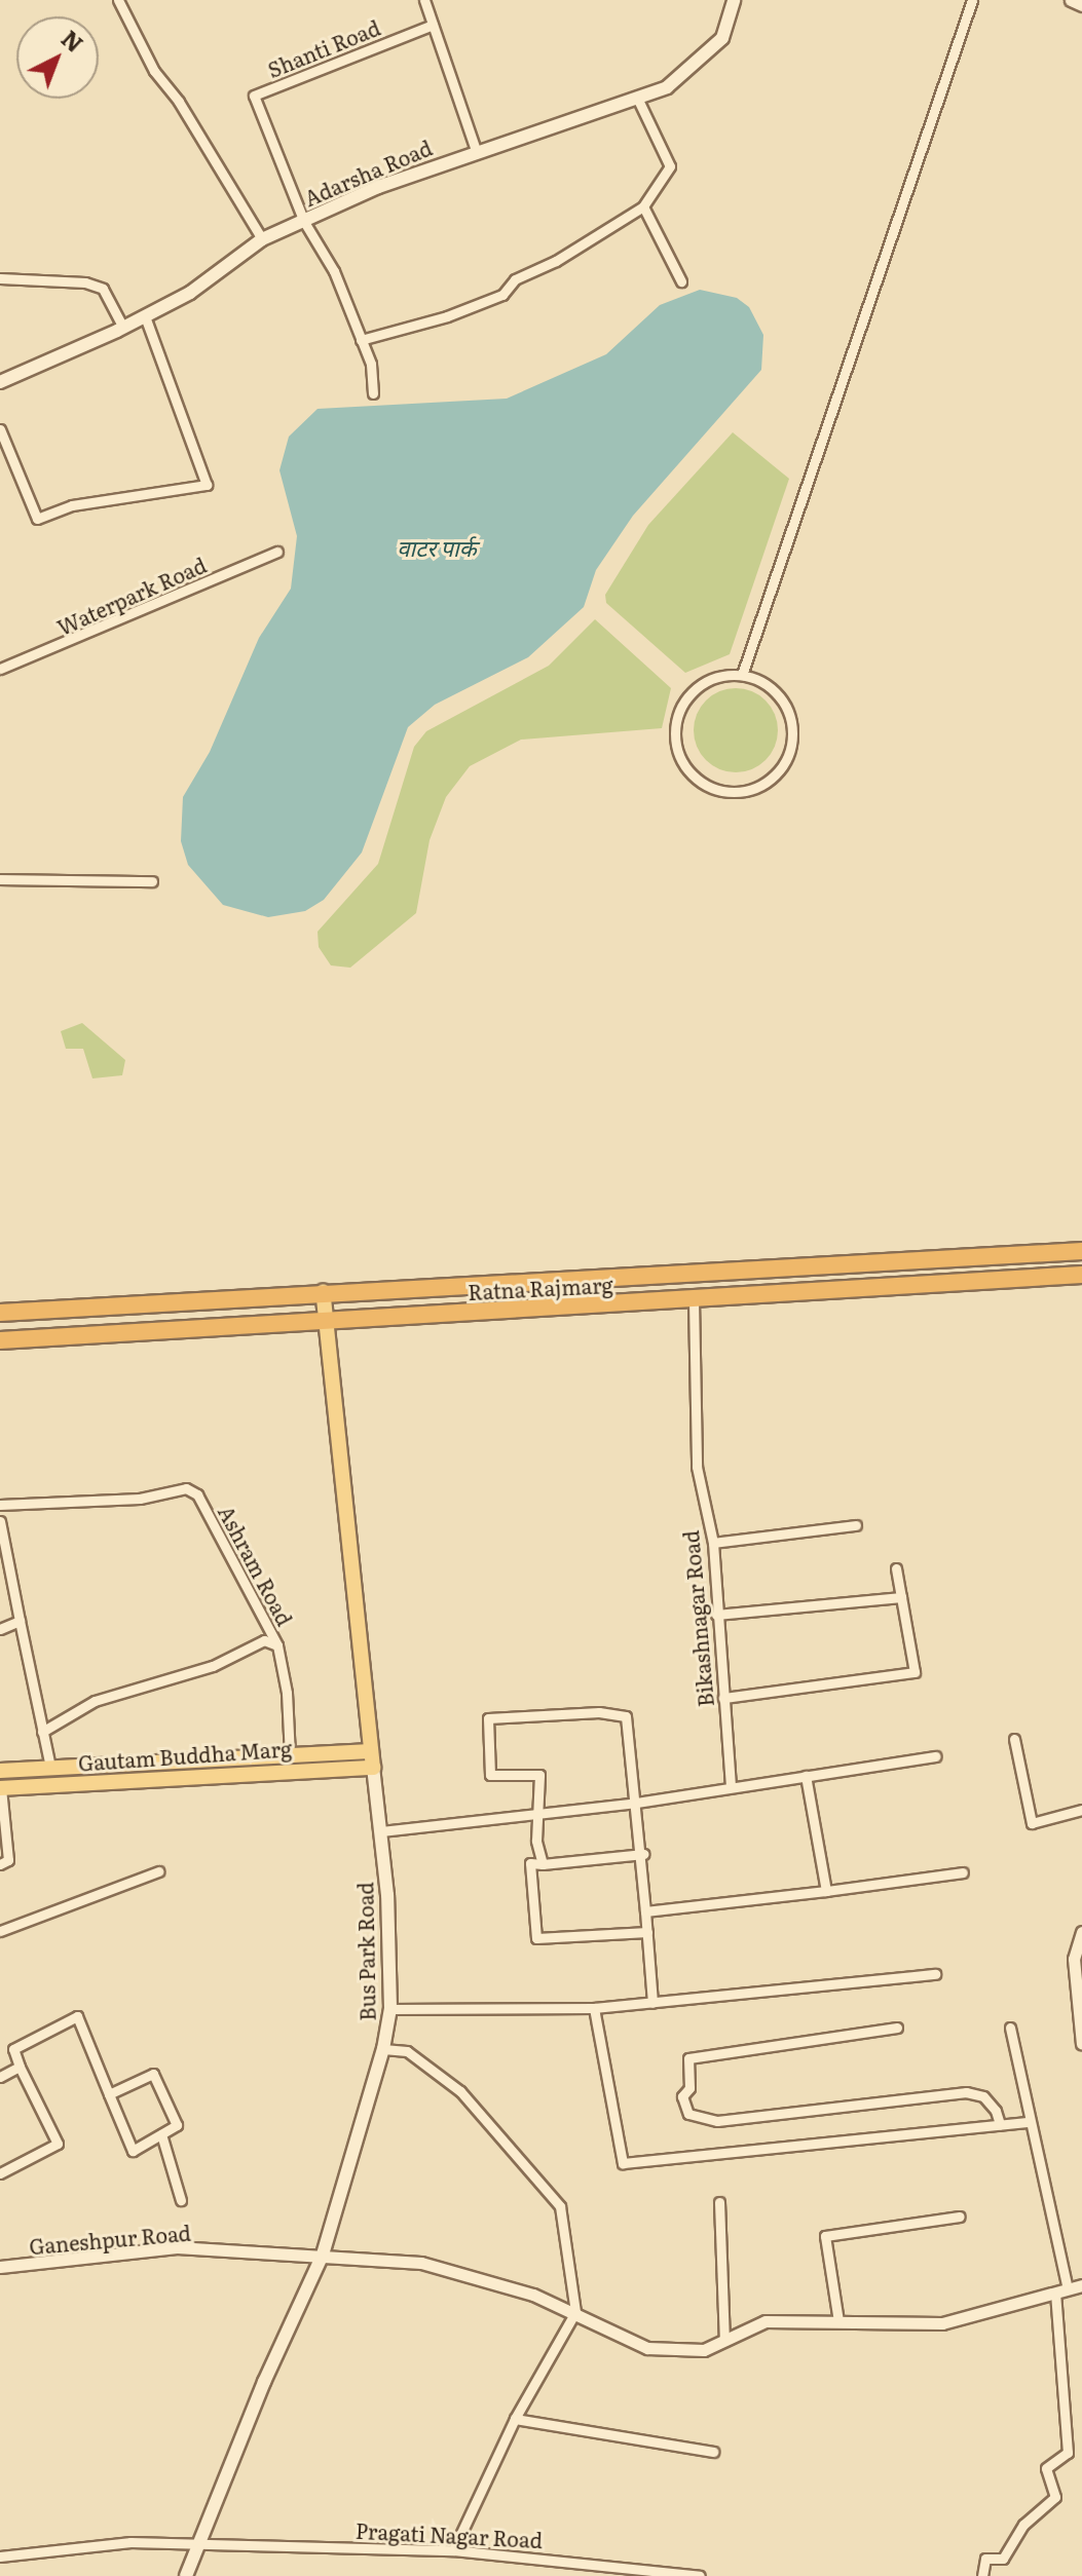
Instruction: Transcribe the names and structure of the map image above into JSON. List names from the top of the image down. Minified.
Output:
{"streets":{"highway":["Ratna Rajmarg"],"main road":["Adarsha Road","Gautam Buddha Marg","Bus Park Road"],"street":["Shanti Road","Waterpark Road","Ashram Road","Bikashnagar Road","Ganeshpur Road","Pragati Nagar Road"]},"crossings":[["Shanti Road","Adarsha Road"],["Ratna Rajmarg","Bikashnagar Road"],["Ratna Rajmarg","Bus Park Road"],["Gautam Buddha Marg","Bus Park Road"],["Bus Park Road","Ganeshpur Road"],["Bus Park Road","Pragati Nagar Road"]],"water":["वाटर पार्क"],"north":"top right"}
